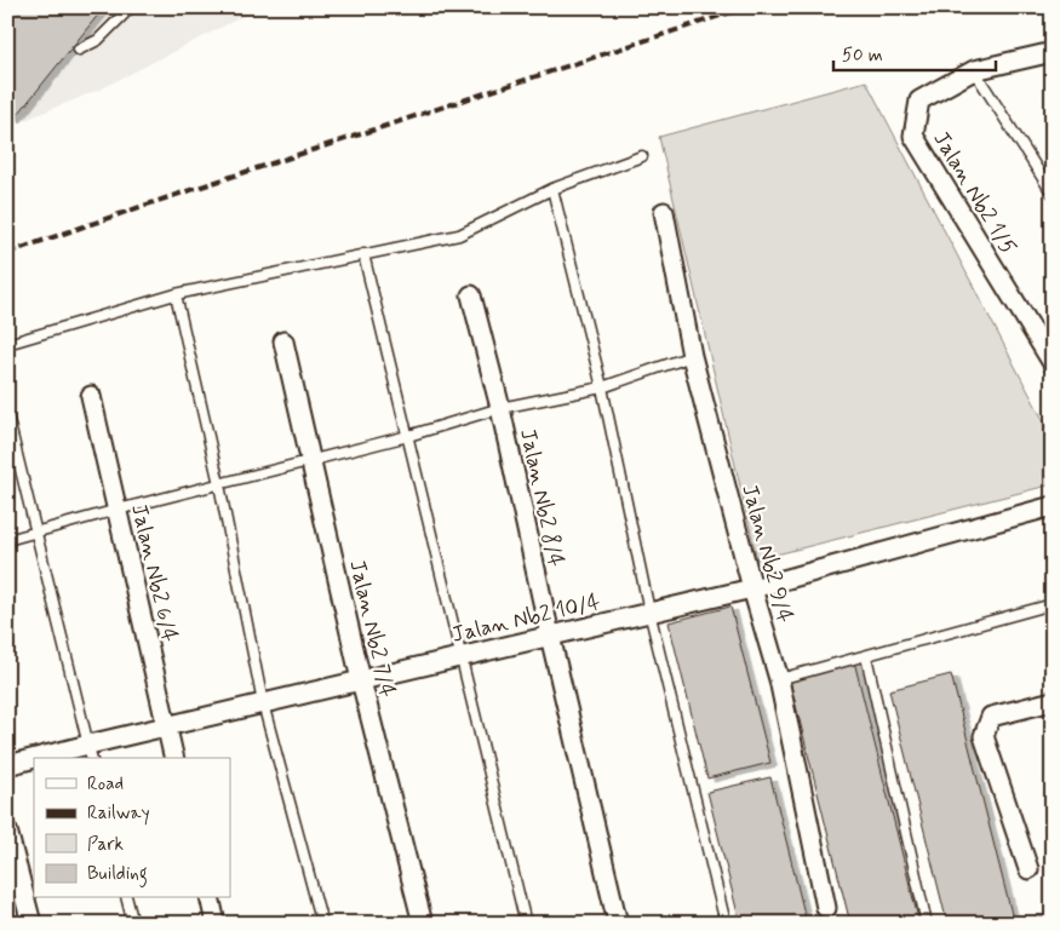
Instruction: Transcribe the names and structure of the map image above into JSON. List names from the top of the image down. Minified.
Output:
{"streets":{"street":["Jalan Nb2 1/5","Jalan Nb2 8/4","Jalan Nb2 9/4","Jalan Nb2 6/4","Jalan Nb2 10/4","Jalan Nb2 7/4"]},"crossings":[["Jalan Nb2 8/4","Jalan Nb2 10/4"],["Jalan Nb2 9/4","Jalan Nb2 10/4"],["Jalan Nb2 6/4","Jalan Nb2 10/4"],["Jalan Nb2 10/4","Jalan Nb2 7/4"]],"legend":["Road","Railway","Park","Building"],"scale_bar":"50 m"}
